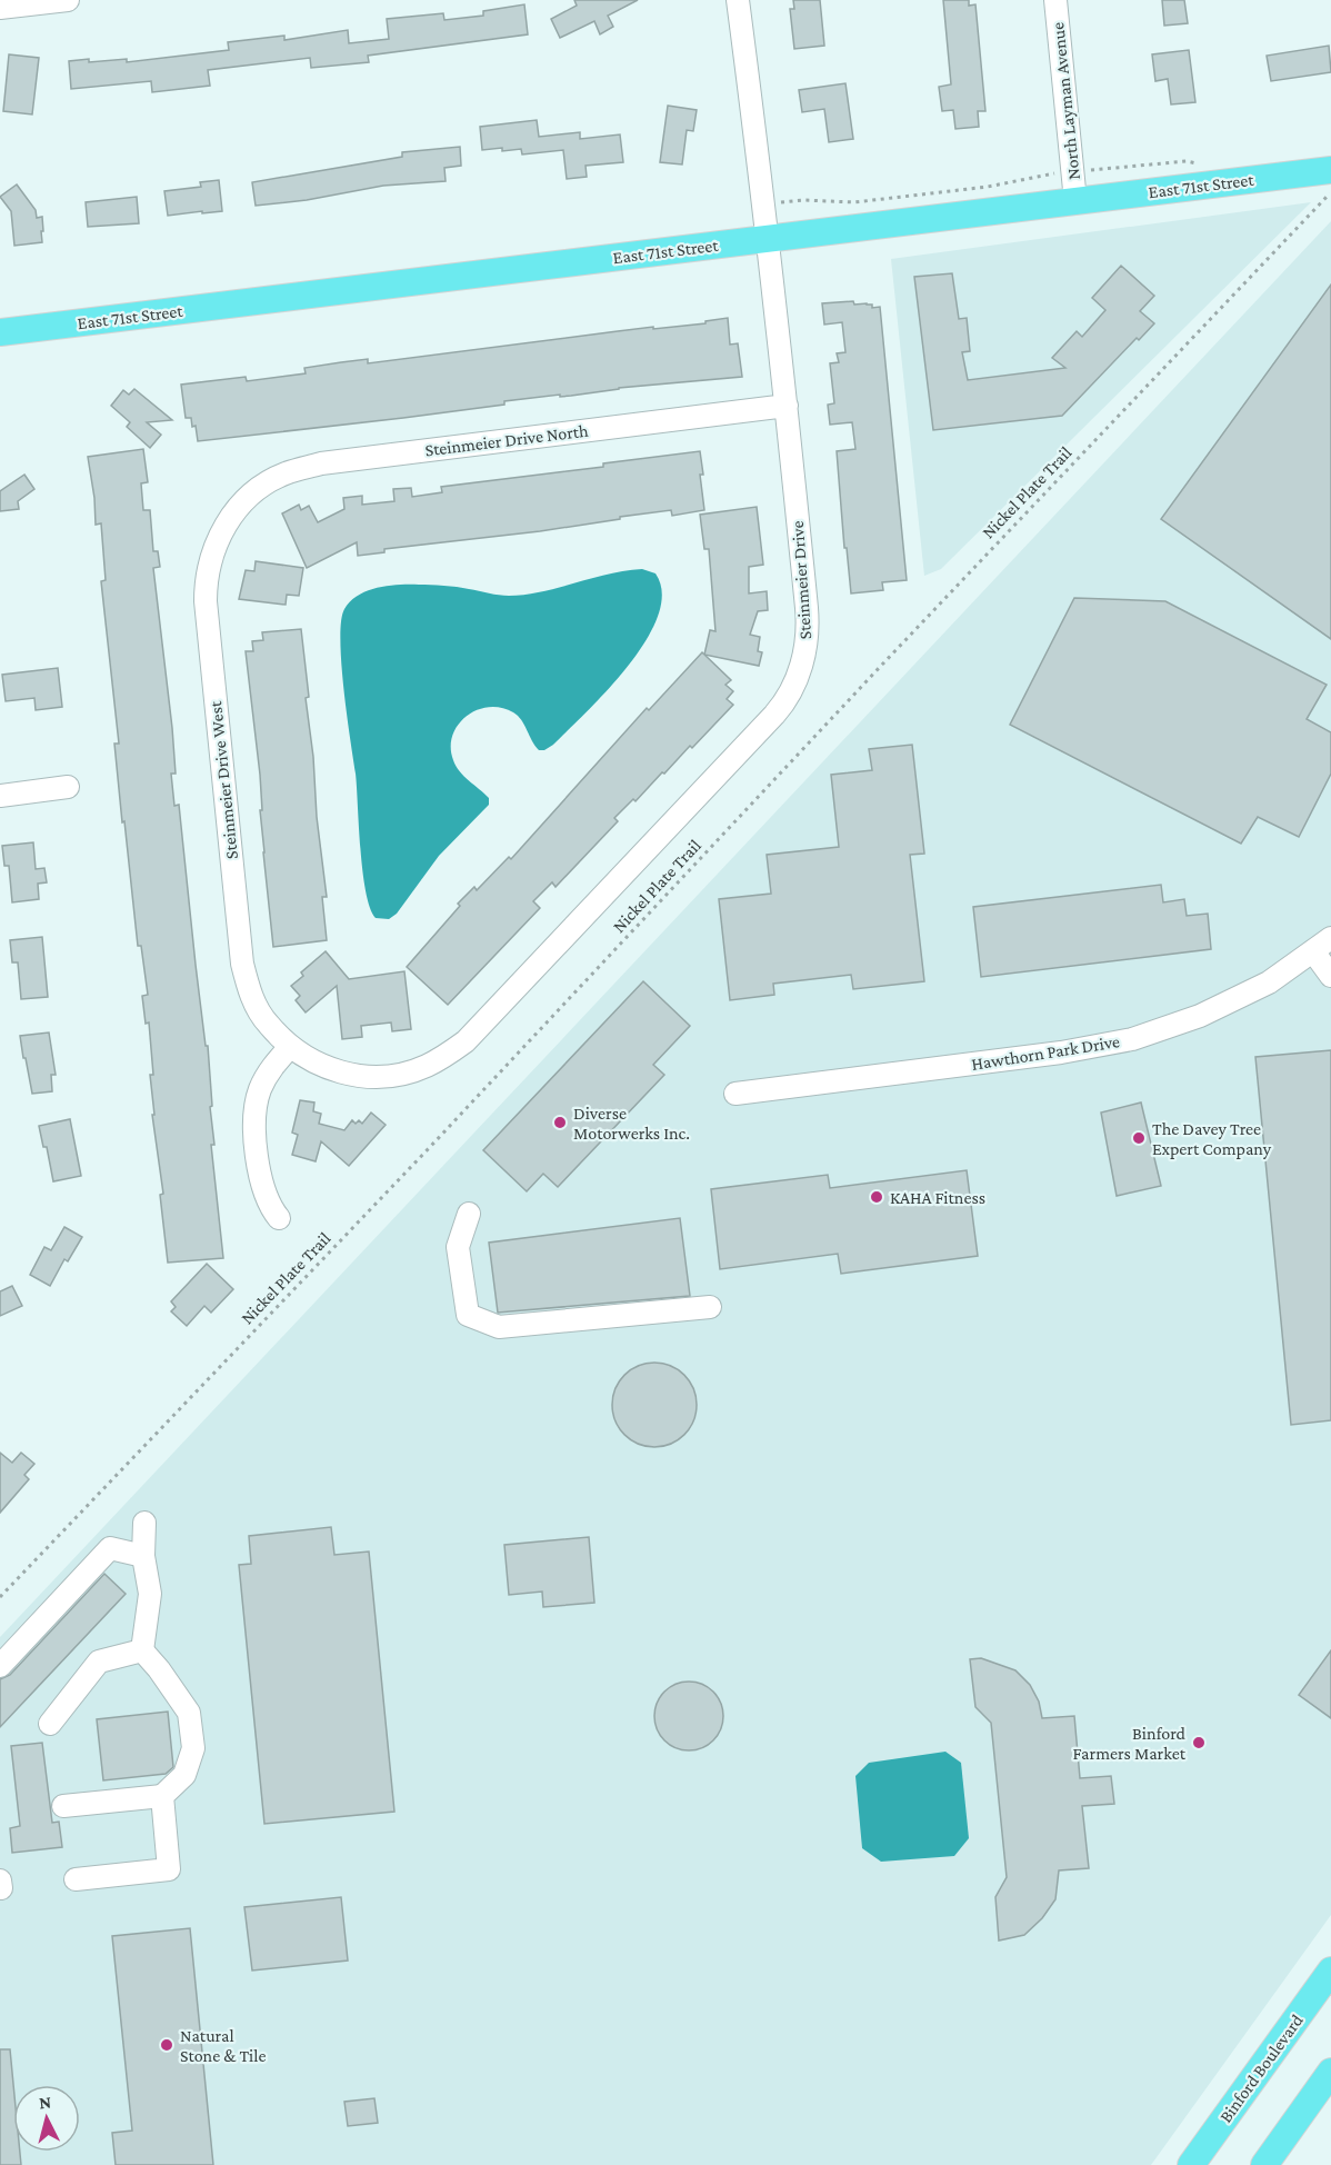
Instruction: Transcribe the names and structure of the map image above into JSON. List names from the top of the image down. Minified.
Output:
{"streets":{"main road":["East 71st Street","Binford Boulevard"],"street":["North Layman Avenue","Steinmeier Drive North","Steinmeier Drive","Steinmeier Drive West","Hawthorn Park Drive"],"path":["Nickel Plate Trail"]},"crossings":[["North Layman Avenue","East 71st Street"],["East 71st Street","Steinmeier Drive"],["Steinmeier Drive North","Steinmeier Drive"],["Steinmeier Drive North","Steinmeier Drive West"],["Steinmeier Drive","Steinmeier Drive West"]],"places":["Diverse Motorwerks Inc.","The Davey Tree Expert Company","KAHA Fitness","Binford Farmers Market","Natural Stone & Tile"],"north":"top"}
